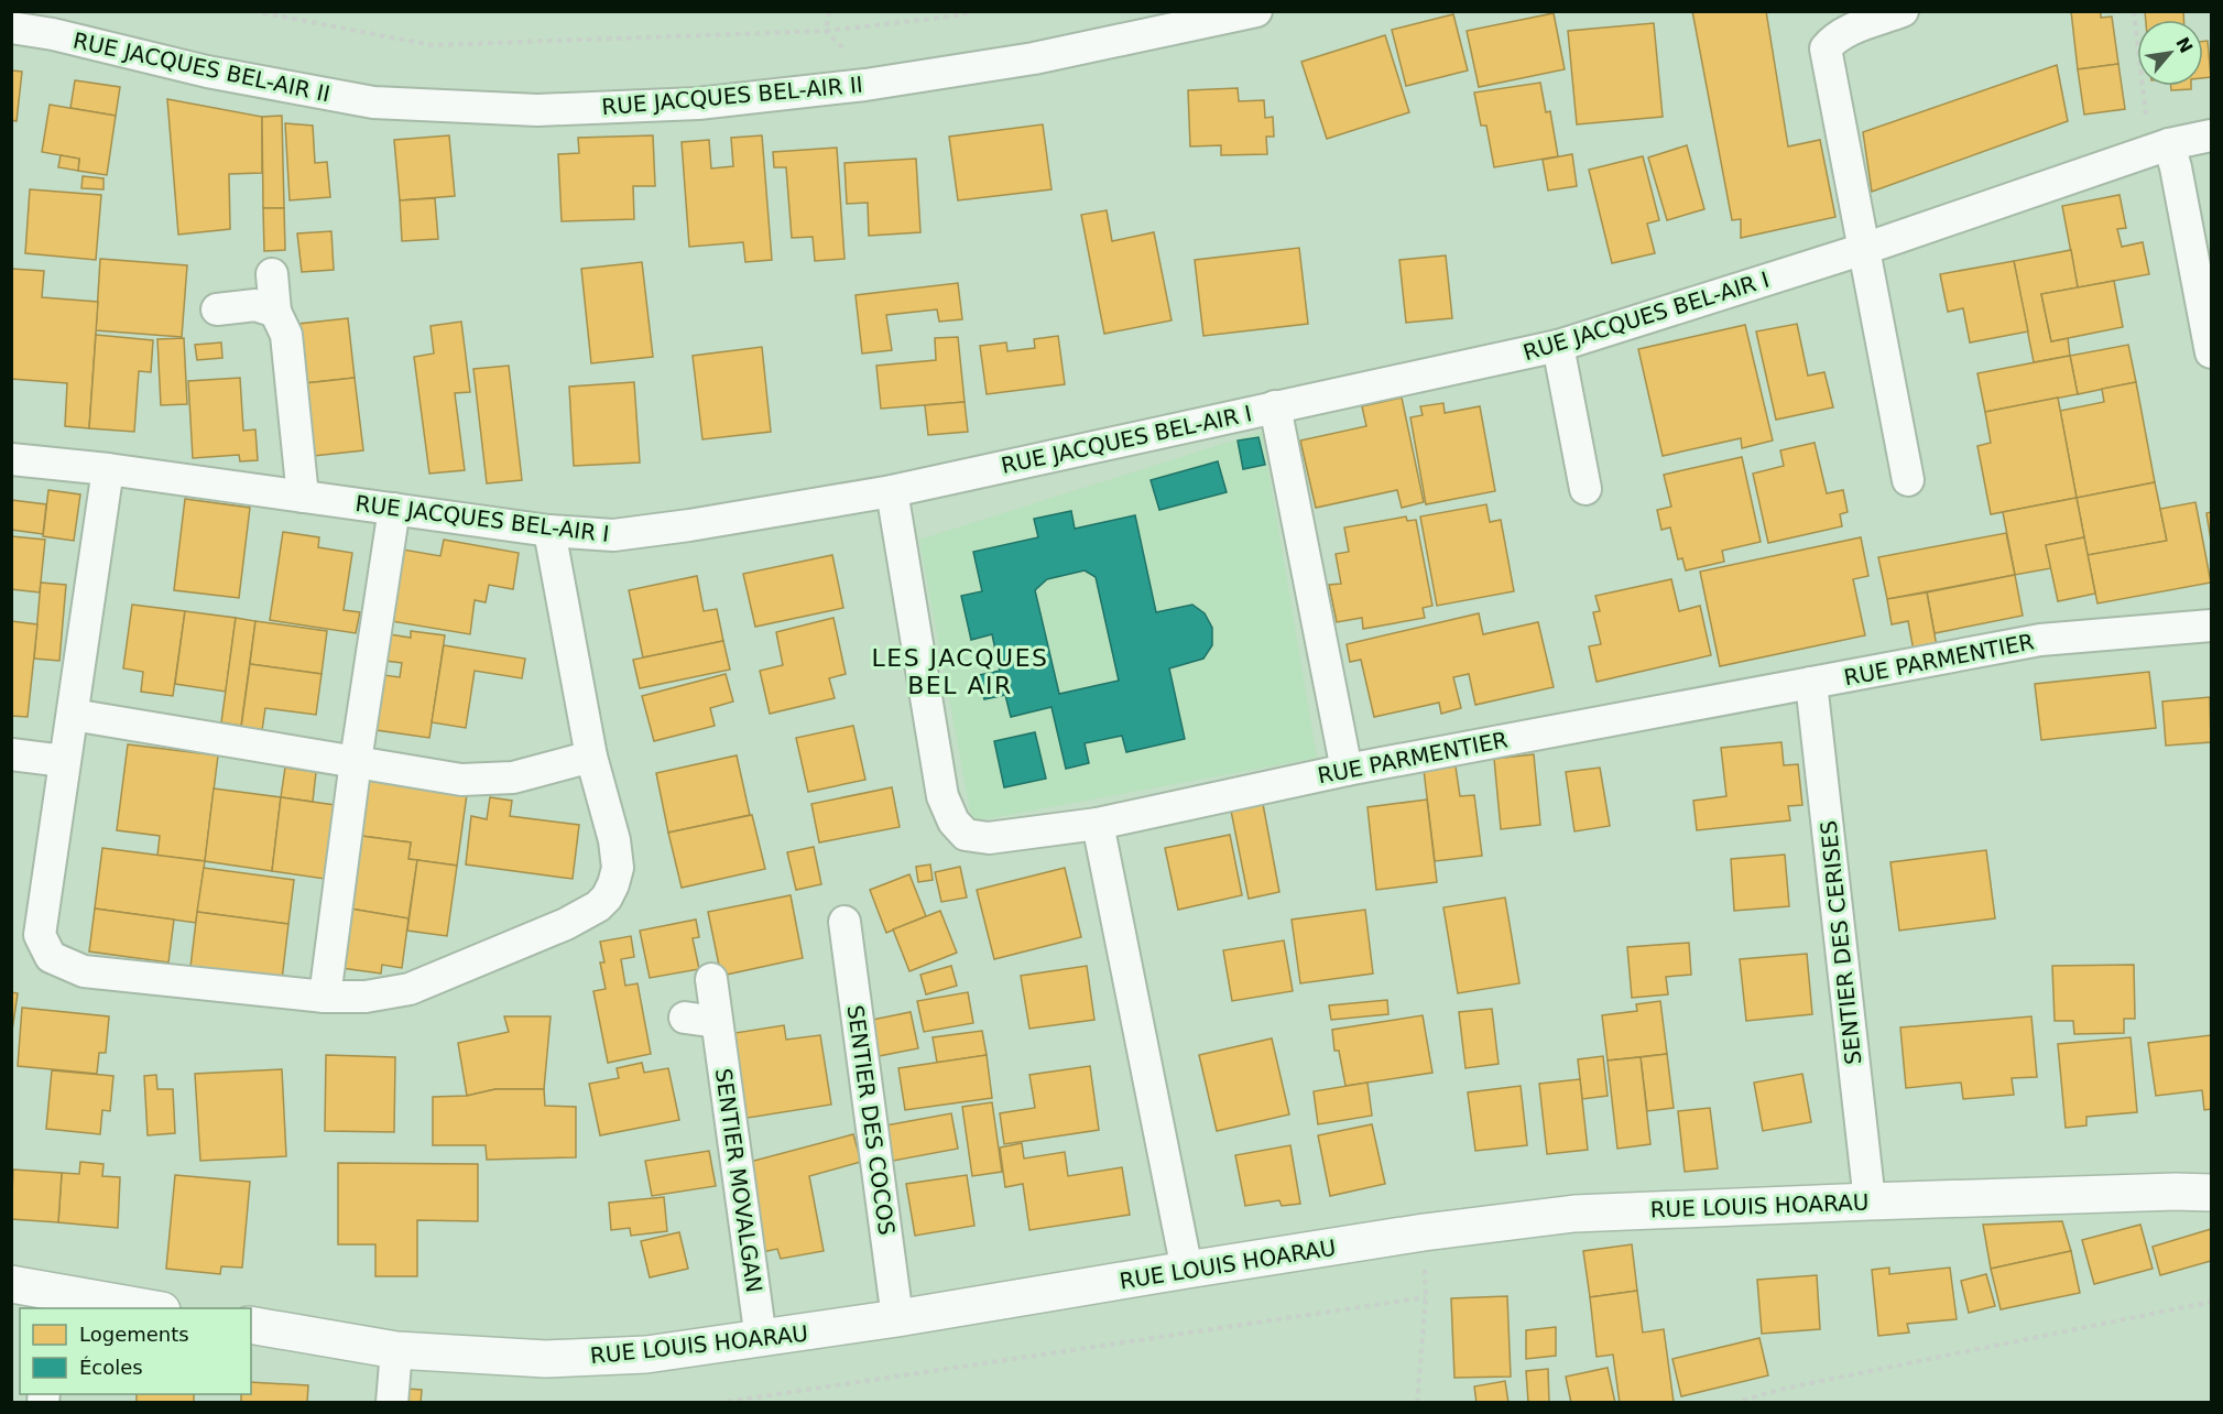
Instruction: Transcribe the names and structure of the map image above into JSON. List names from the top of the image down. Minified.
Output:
{"streets":{"main road":["RUE LOUIS HOARAU"],"street":["RUE JACQUES BEL-AIR II","RUE JACQUES BEL-AIR I","RUE PARMENTIER","SENTIER DES CERISES","SENTIER DES COCOS","SENTIER MOVALGAN"]},"crossings":[["RUE JACQUES BEL-AIR I","RUE PARMENTIER"],["RUE PARMENTIER","SENTIER DES CERISES"],["SENTIER DES CERISES","RUE LOUIS HOARAU"],["SENTIER DES COCOS","RUE LOUIS HOARAU"],["SENTIER MOVALGAN","RUE LOUIS HOARAU"]],"districts":["LES JACQUES BEL AIR"],"legend":["Logements","Écoles"],"north":"top right"}
